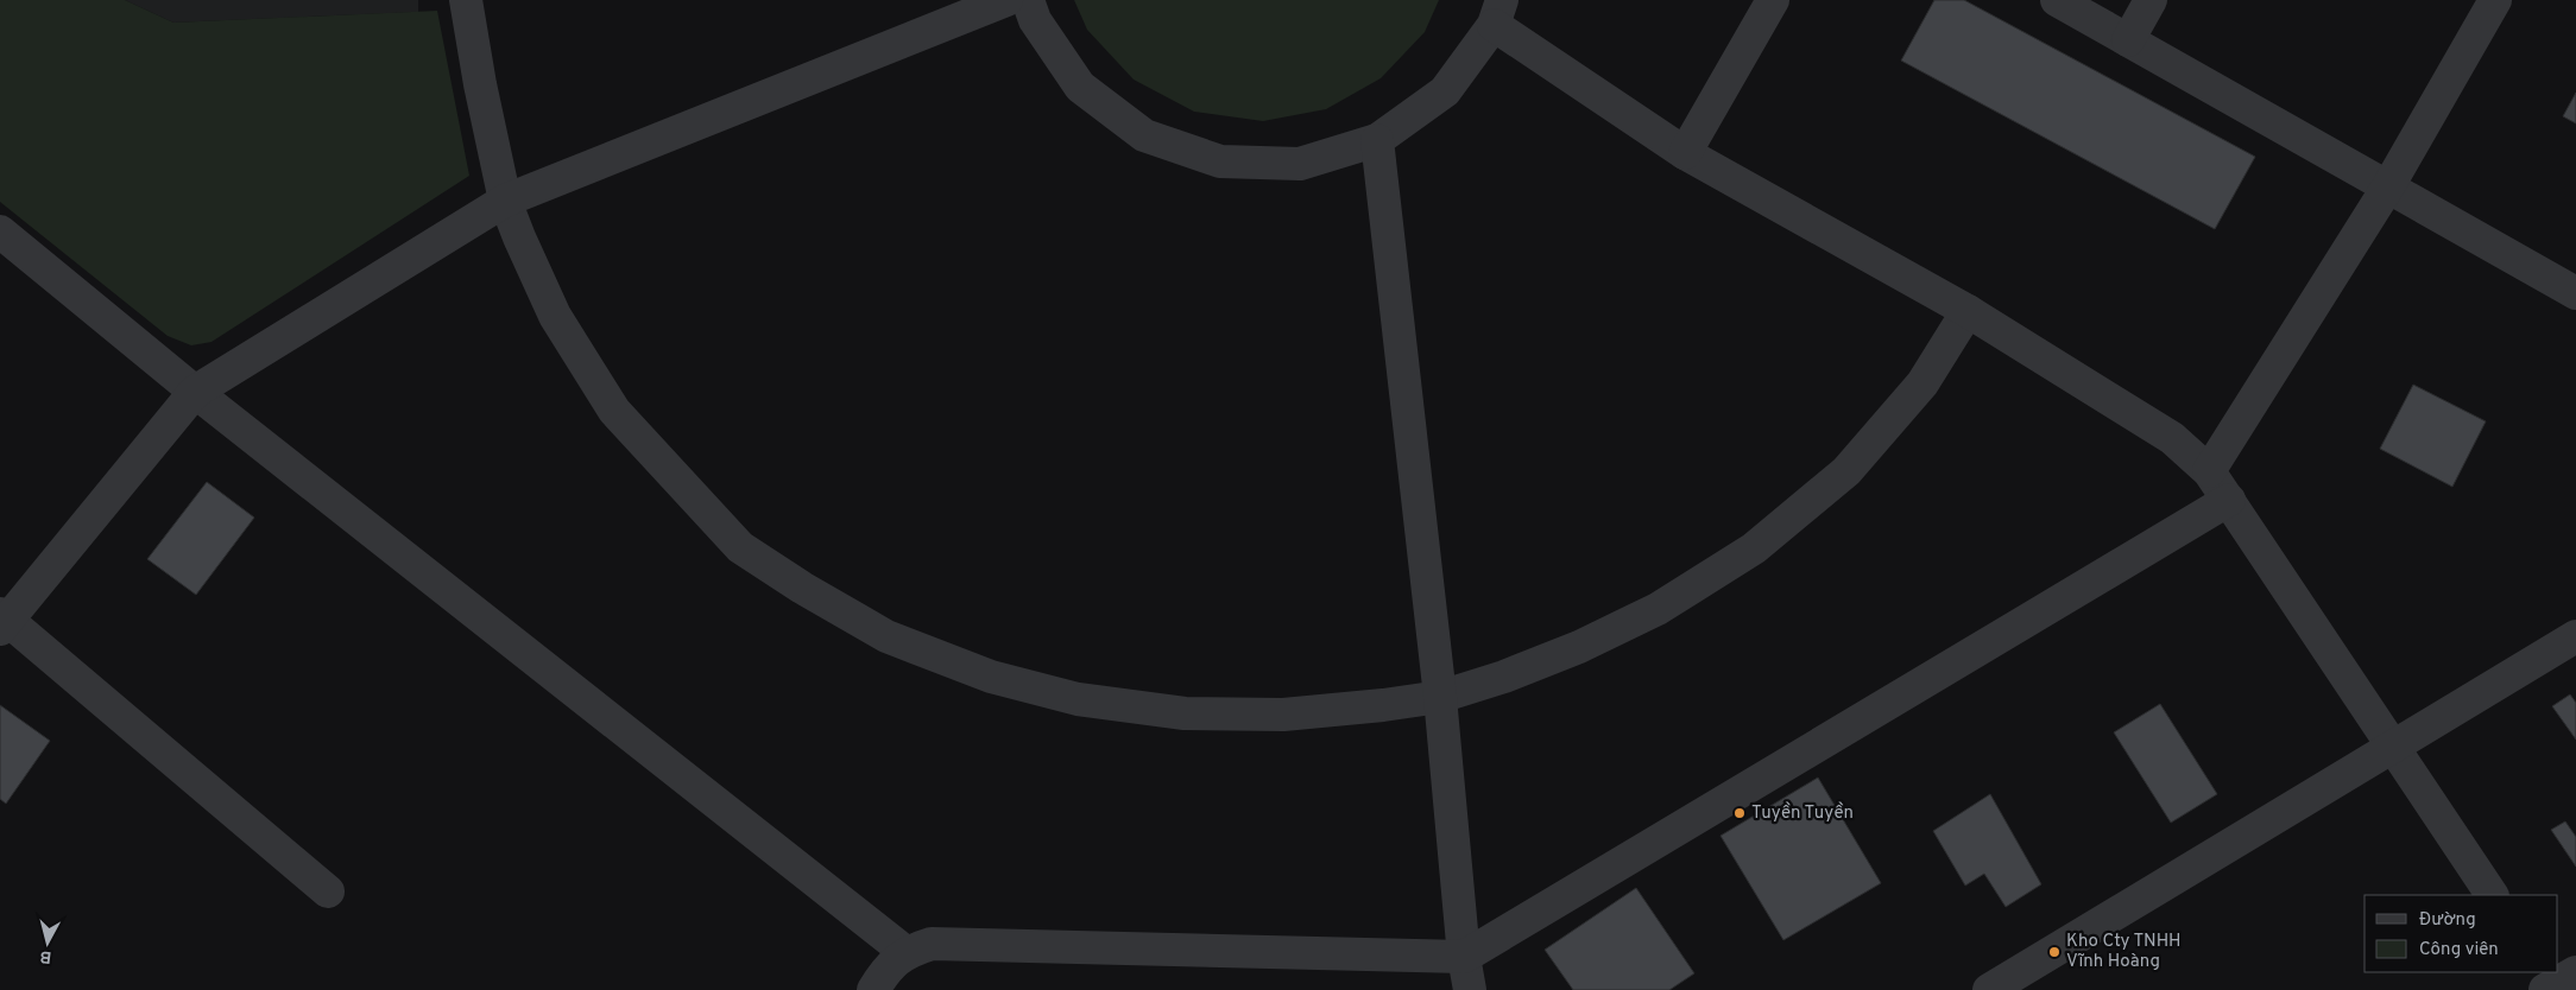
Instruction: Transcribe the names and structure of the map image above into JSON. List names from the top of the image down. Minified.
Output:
{"places":["Tuyền Tuyền","Kho Cty TNHH Vĩnh Hoàng"],"legend":["Đường","Công viên"],"north":"bottom"}
